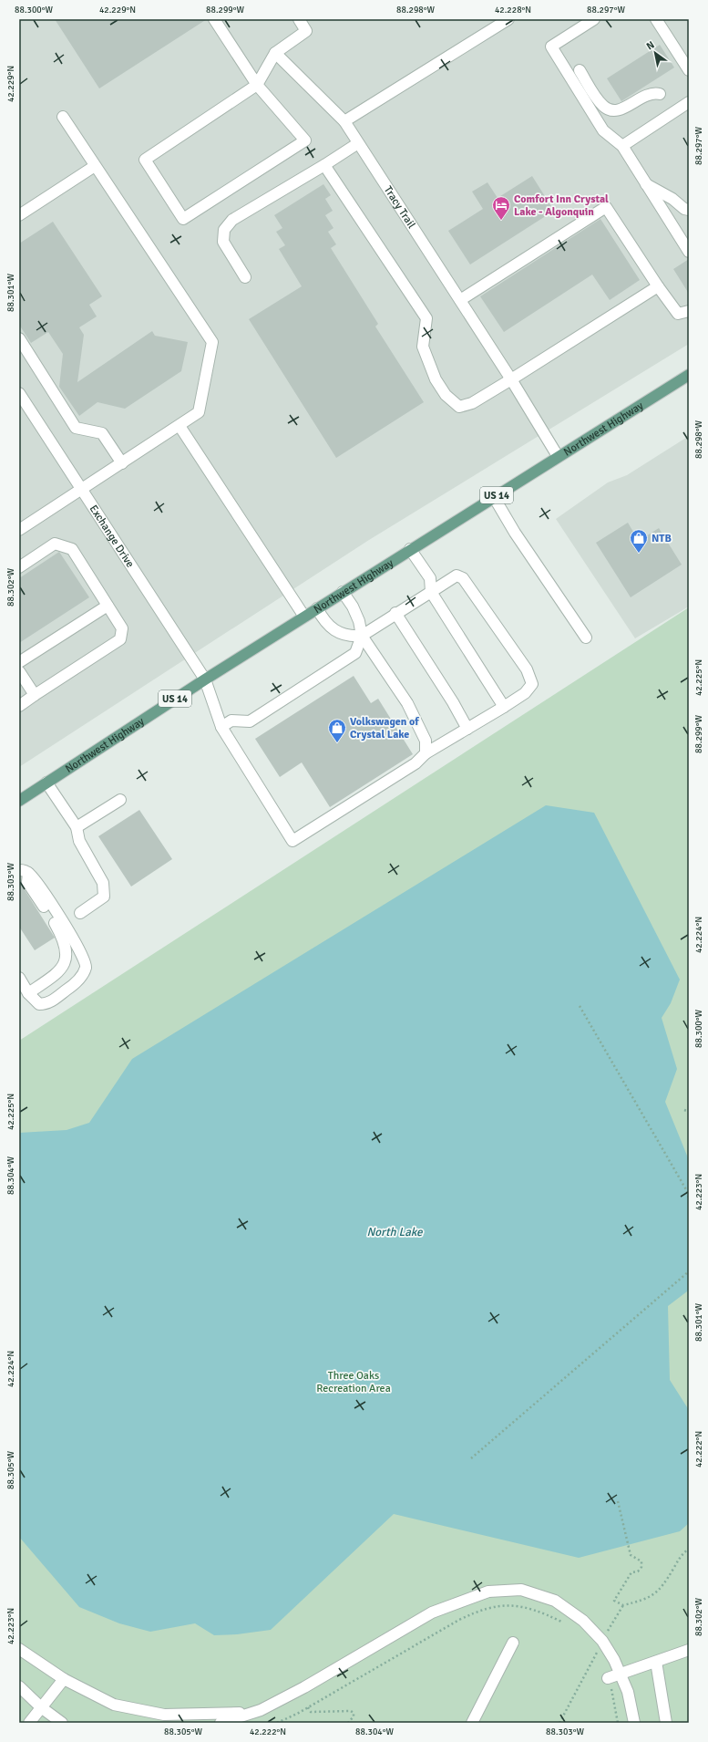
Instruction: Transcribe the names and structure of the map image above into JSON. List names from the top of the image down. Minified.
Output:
{"streets":{"main road":["Northwest Highway","US 14"],"lane":["Tracy Trail","Exchange Drive"]},"crossings":[["Tracy Trail","Northwest Highway"],["Northwest Highway","Exchange Drive"]],"water":["North Lake"],"parks":["Three Oaks Recreation Area"],"places":{"hotel":["Comfort Inn Crystal Lake - Algonquin"],"shop":["NTB","Volkswagen of Crystal Lake"]},"north":"top left","coordinates":["88.300°W","42.229°N","88.299°W","88.298°W","42.228°N","88.297°W","88.301°W","88.302°W","42.225°N","88.303°W","42.224°N","88.304°W","42.223°N","42.222°N","88.305°W"]}
